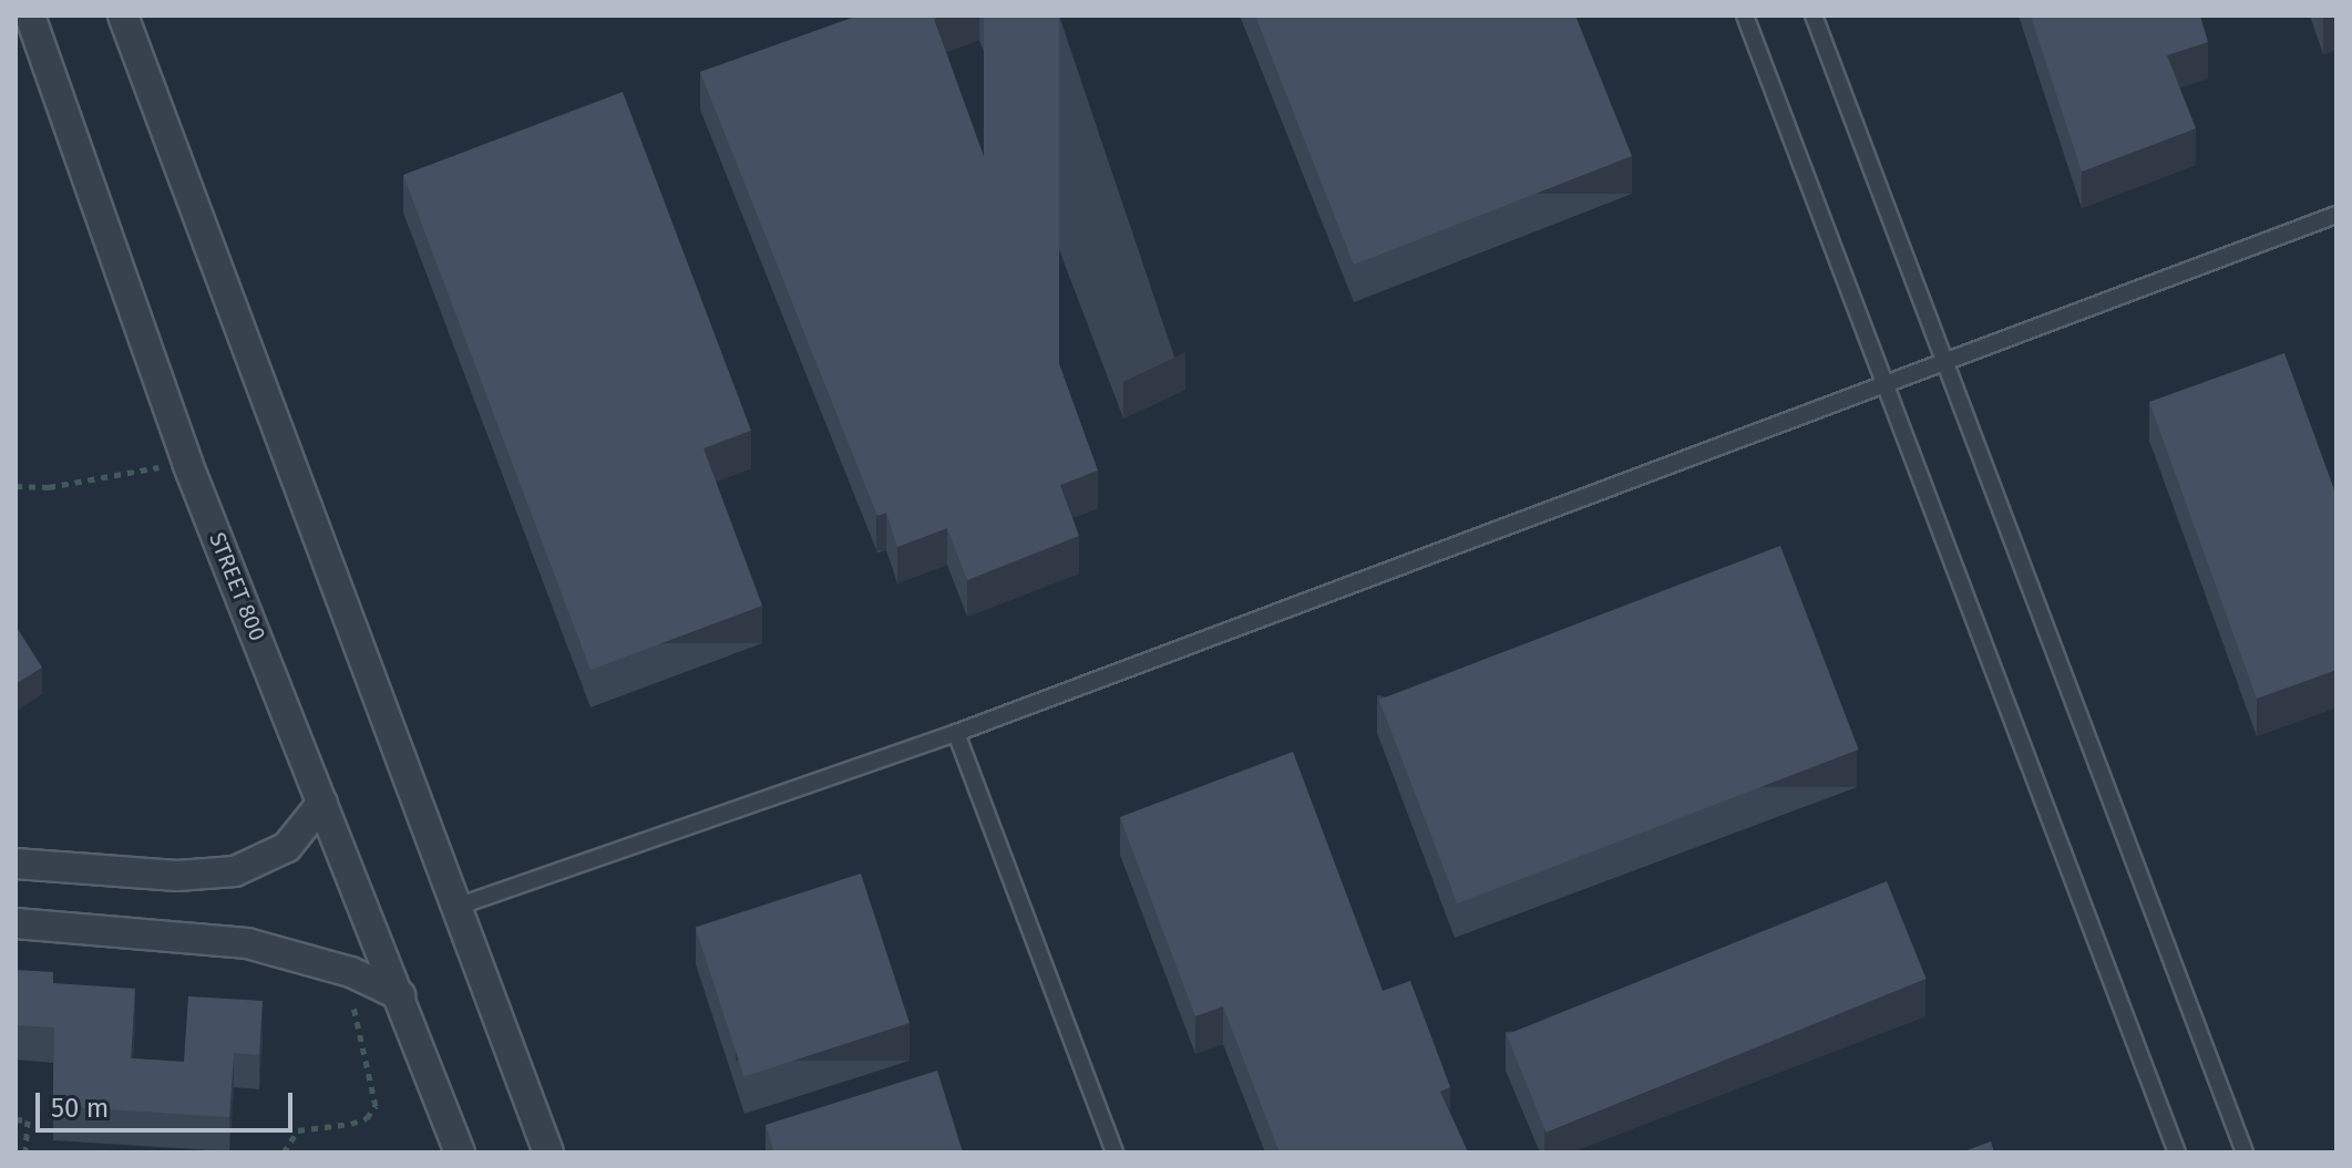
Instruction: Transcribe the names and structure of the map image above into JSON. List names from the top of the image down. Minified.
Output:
{"streets":{"street":["STREET 800"]},"scale_bar":"50 m"}
